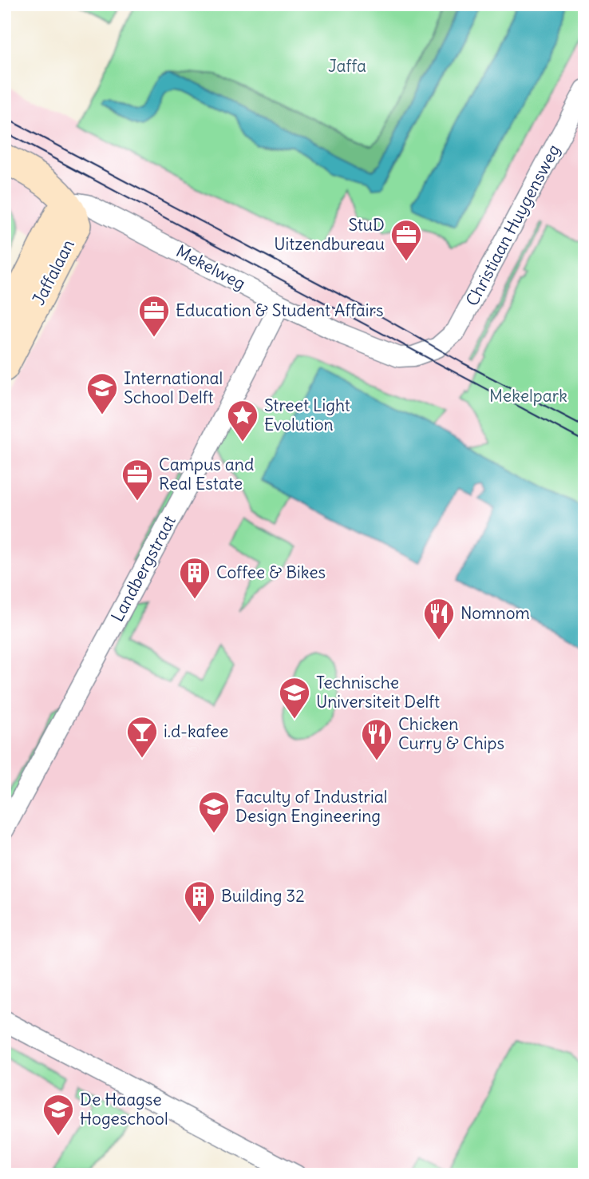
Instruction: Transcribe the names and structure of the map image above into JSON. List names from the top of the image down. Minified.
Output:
{"streets":{"street":["Christiaan Huygensweg","Mekelweg","Jaffalaan","Landbergstraat"]},"crossings":[["Christiaan Huygensweg","Mekelweg"],["Mekelweg","Jaffalaan"],["Mekelweg","Landbergstraat"]],"parks":["Jaffa","Mekelpark"],"places":{"office":["StuD Uitzendbureau","Education & Student Affairs","Campus and Real Estate"],"school or university":["International School Delft","Technische Universiteit Delft","Faculty of Industrial Design Engineering","De Haagse Hogeschool"],"place":["Street Light Evolution"],"building":["Coffee & Bikes","Building 32"],"restaurant":["Nomnom","Chicken Curry & Chips"],"bar":["i.d-kafee"]}}
